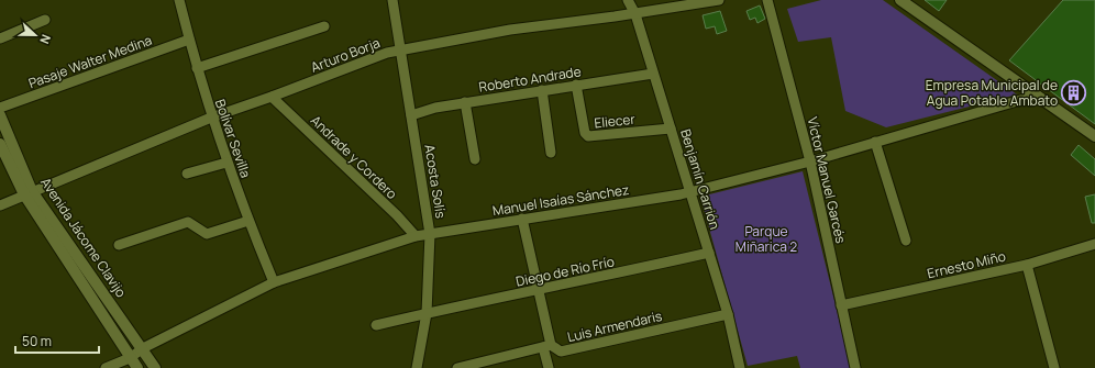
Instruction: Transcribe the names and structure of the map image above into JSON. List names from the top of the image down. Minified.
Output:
{"streets":{"street":["Arturo Borja","Pasaje Walter Medina","Roberto Andrade","Eliecer","Bolívar Sevilla","Andrade y Cordero","Benjamín Carrión","Víctor Manuel Garcés","Acosta Solís","Manuel Isaías Sánchez","Avenida Jácome Clavijo","Ernesto Miño","Diego de Río Frío","Luis Armendaris"]},"crossings":[["Arturo Borja","Bolívar Sevilla"],["Arturo Borja","Andrade y Cordero"],["Arturo Borja","Benjamín Carrión"],["Arturo Borja","Acosta Solís"],["Arturo Borja","Avenida Jácome Clavijo"],["Pasaje Walter Medina","Bolívar Sevilla"],["Roberto Andrade","Eliecer"],["Roberto Andrade","Benjamín Carrión"],["Roberto Andrade","Acosta Solís"],["Eliecer","Benjamín Carrión"],["Bolívar Sevilla","Manuel Isaías Sánchez"],["Andrade y Cordero","Manuel Isaías Sánchez"],["Benjamín Carrión","Manuel Isaías Sánchez"],["Benjamín Carrión","Diego de Río Frío"],["Benjamín Carrión","Luis Armendaris"],["Víctor Manuel Garcés","Manuel Isaías Sánchez"],["Víctor Manuel Garcés","Ernesto Miño"],["Acosta Solís","Manuel Isaías Sánchez"],["Acosta Solís","Diego de Río Frío"],["Manuel Isaías Sánchez","Avenida Jácome Clavijo"]],"parks":["Parque Miñarica 2"],"places":{"building":["Empresa Municipal de Agua Potable Ambato"]},"scale_bar":"50 m","north":"right"}
